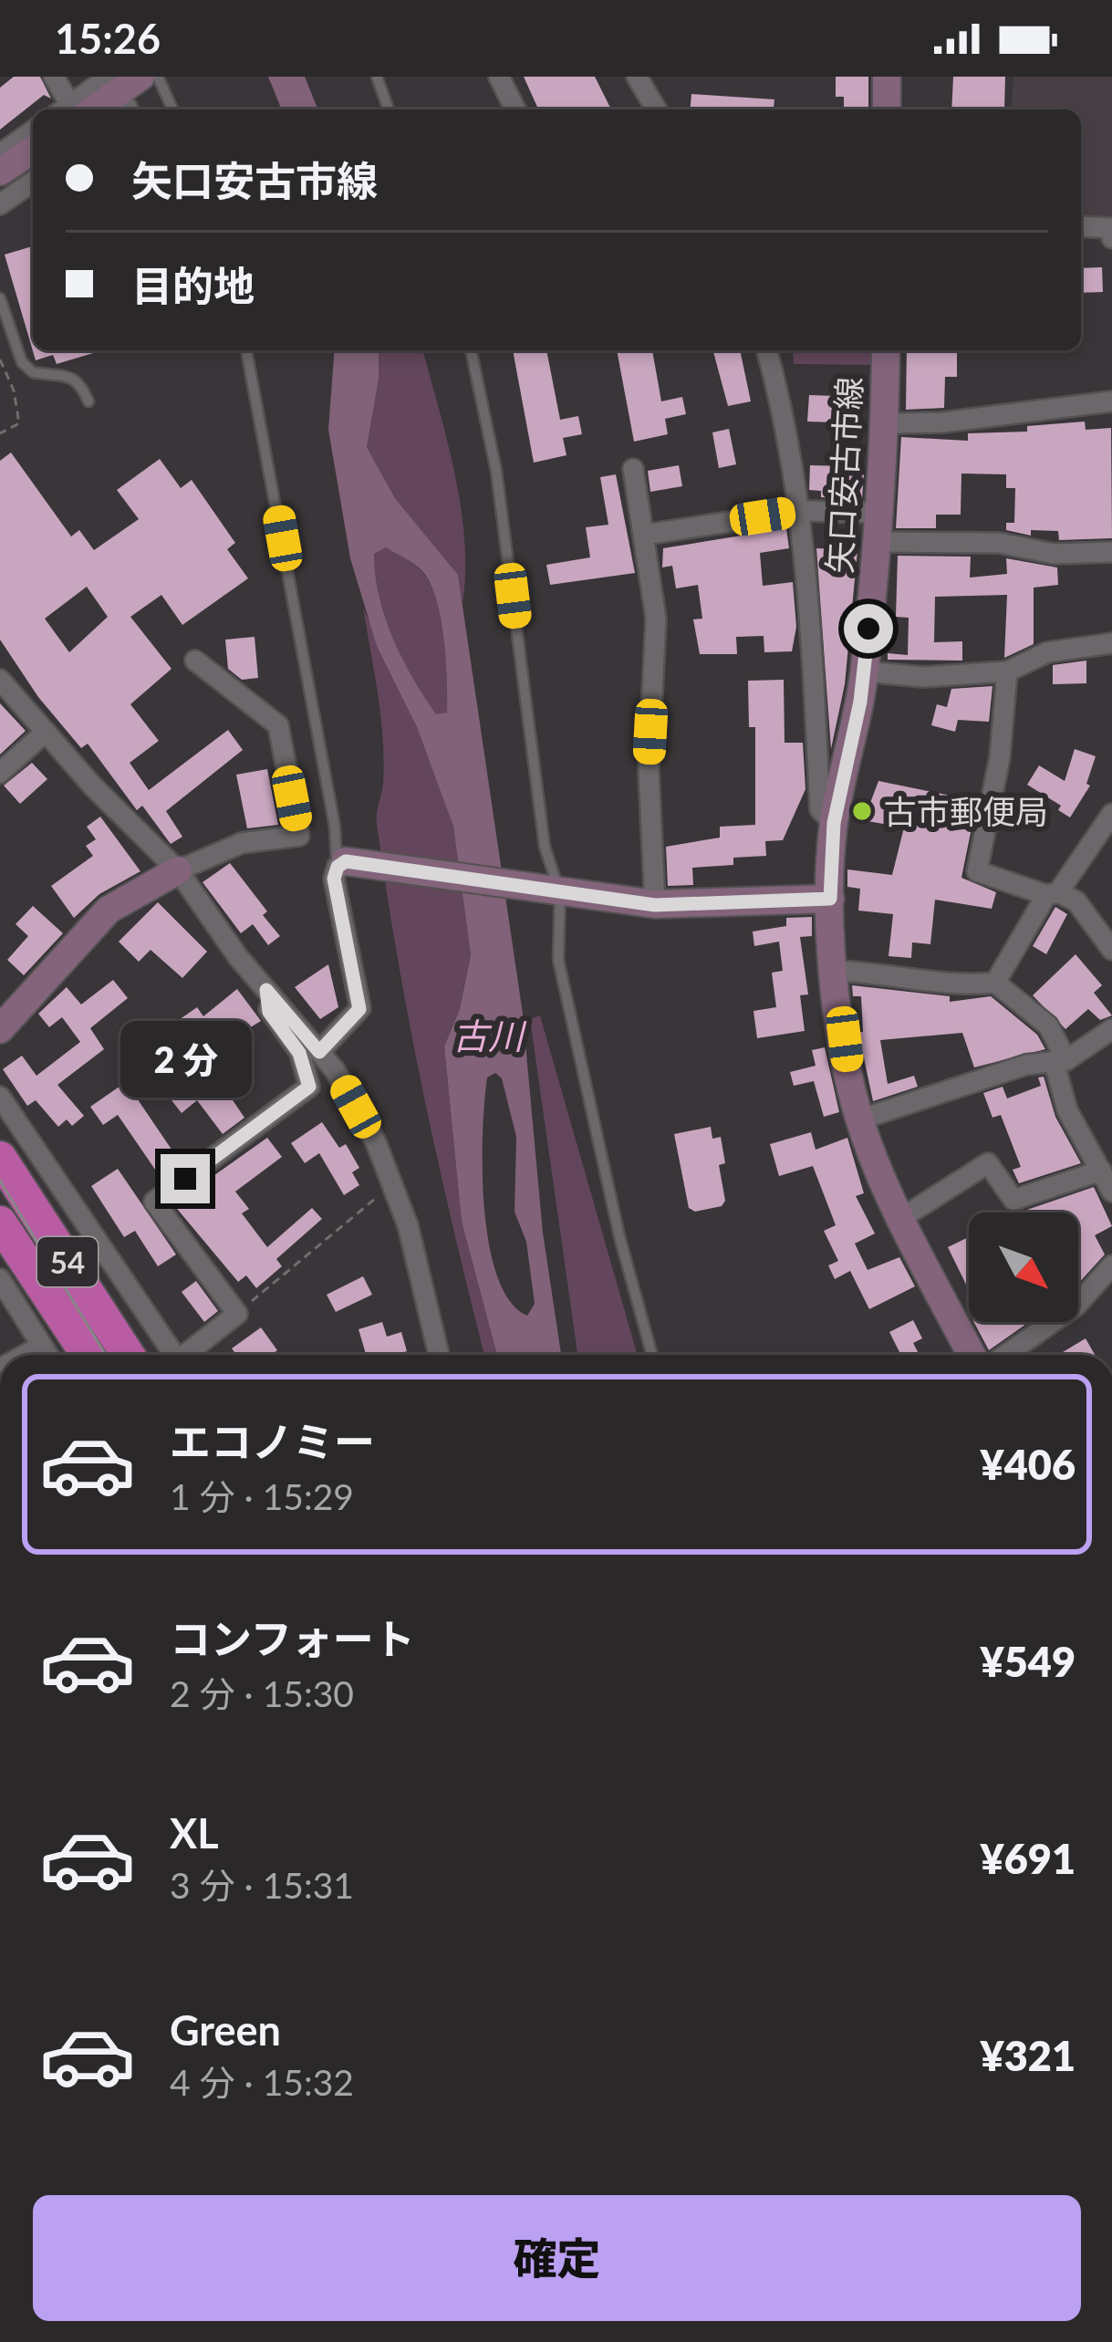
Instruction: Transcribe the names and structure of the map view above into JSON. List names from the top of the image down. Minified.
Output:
{"streets":{"highway":["54"],"main road":["矢口安古市線"]},"water":["古川"],"places":["古市郵便局"],"north":"bottom right","page":{"status":"15:26","banner":["矢口安古市線","目的地"],"bubble":"2 分","list":[{"name":"エコノミー","note":"1 分 · 15:29","value":"¥406"},{"name":"コンフォート","note":"2 分 · 15:30","value":"¥549"},{"name":"XL","note":"3 分 · 15:31","value":"¥691"},{"name":"Green","note":"4 分 · 15:32","value":"¥321"}],"buttons":"確定"}}
